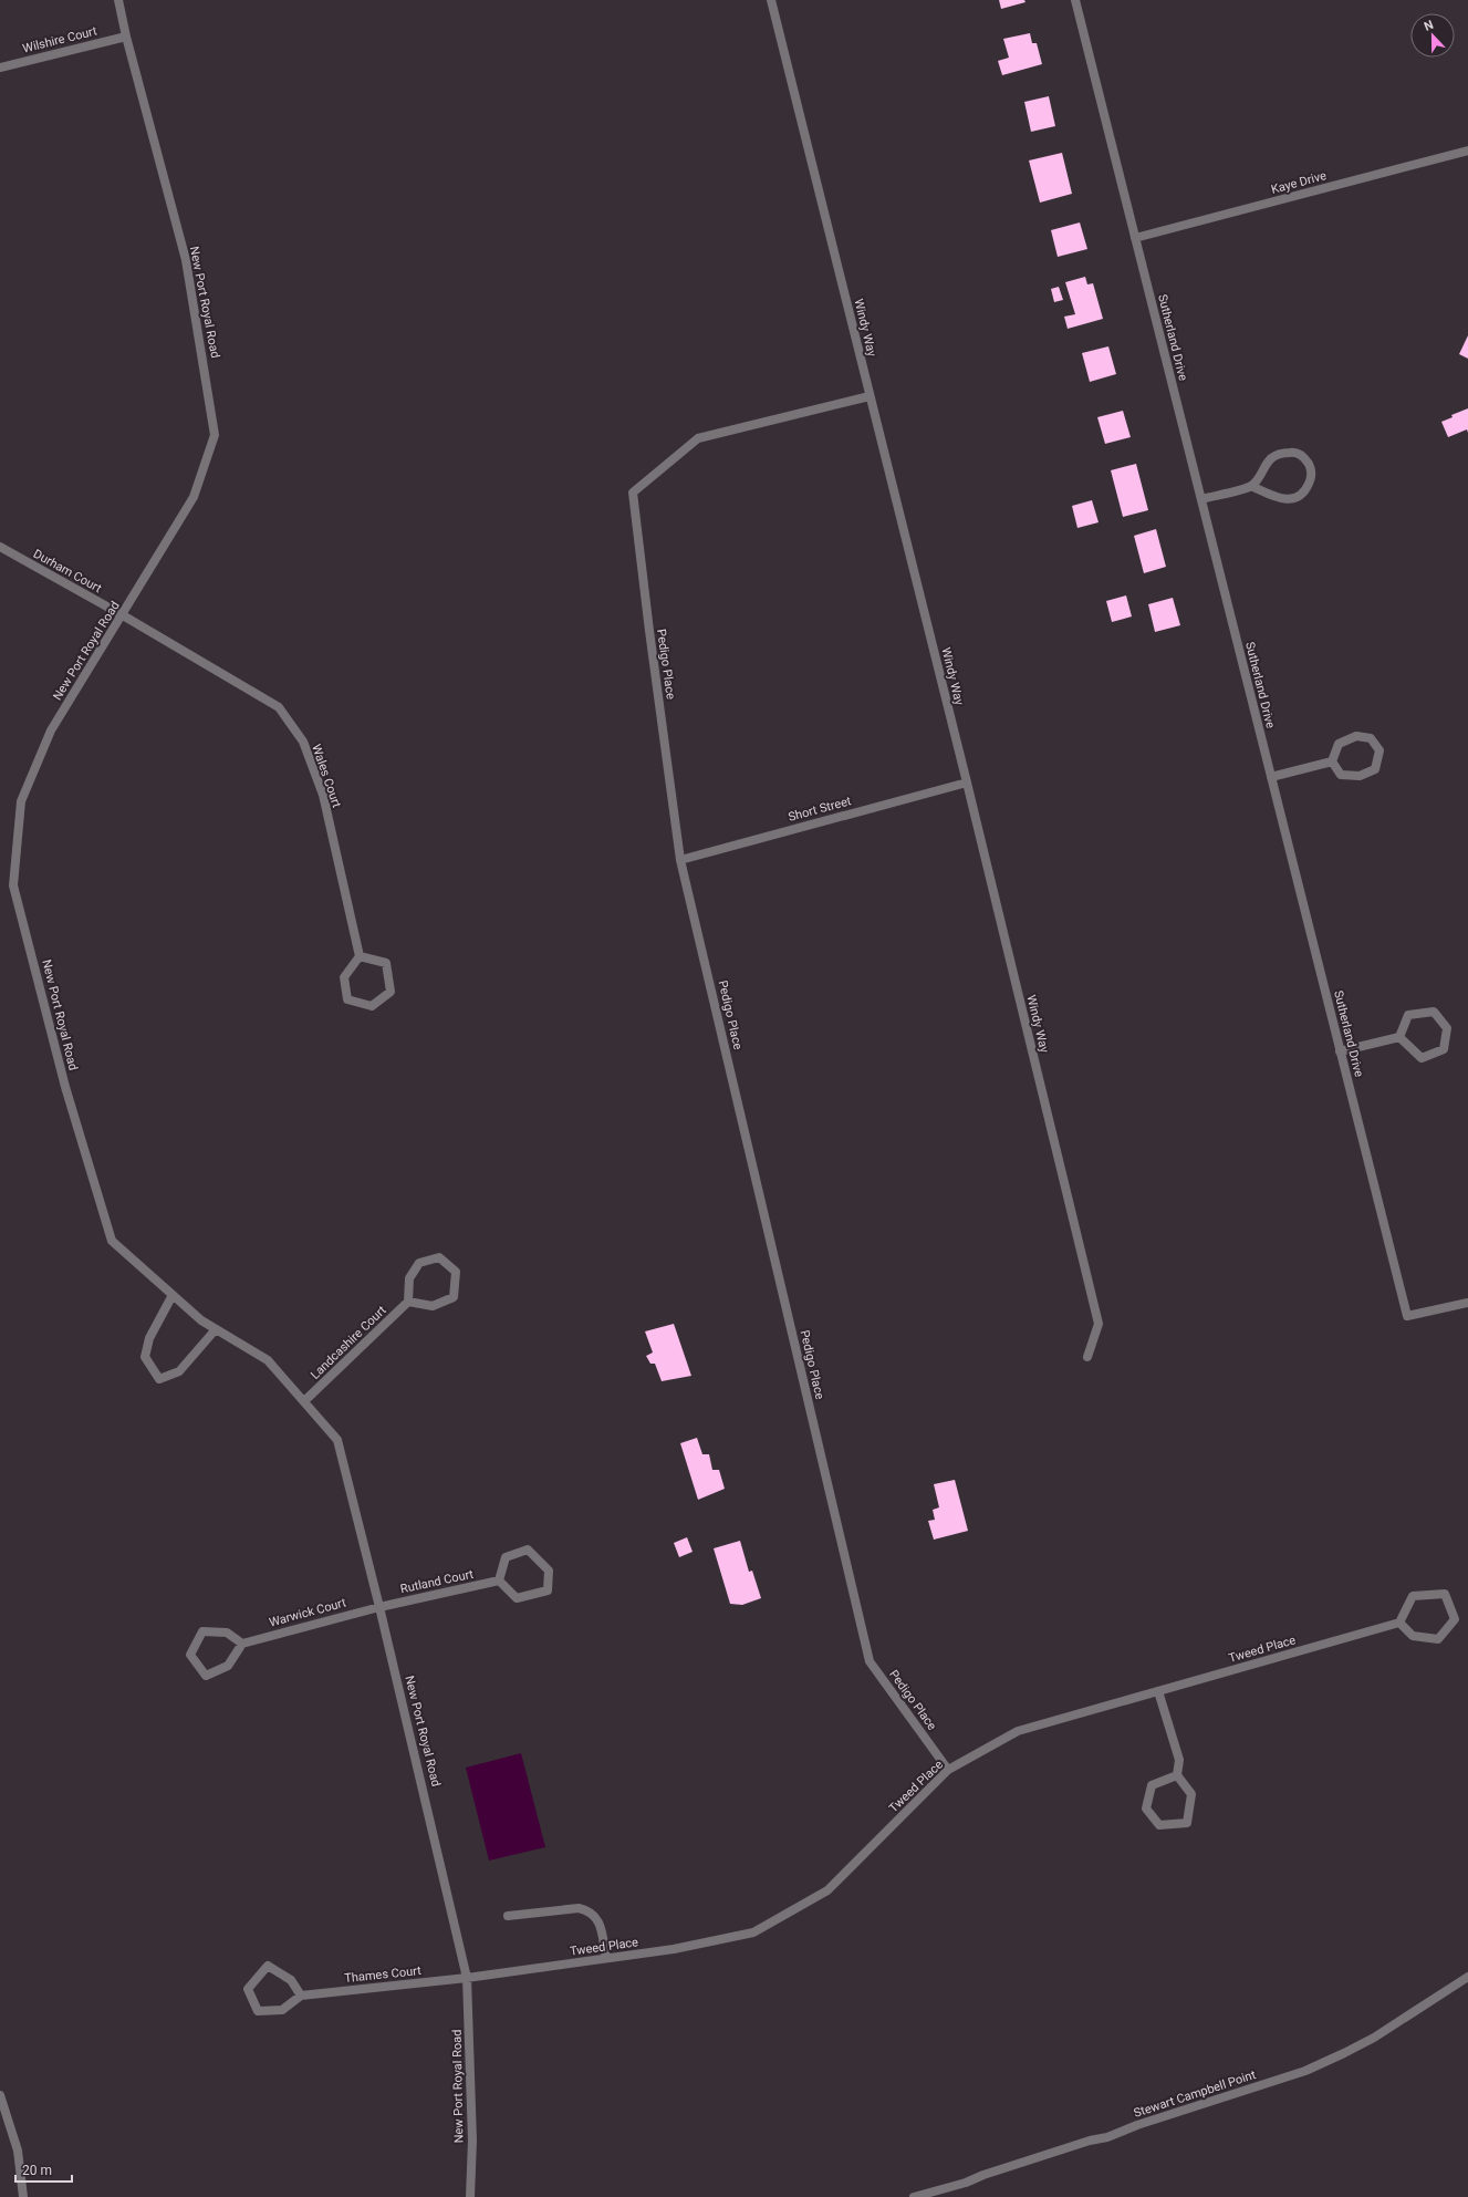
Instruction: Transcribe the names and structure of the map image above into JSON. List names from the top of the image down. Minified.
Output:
{"streets":{"street":["Wilshire Court","Kaye Drive","New Port Royal Road","Windy Way","Sutherland Drive","Durham Court","Pedigo Place","Wales Court","Short Street","Landcashire Court","Rutland Court","Warwick Court","Tweed Place","Thames Court","Stewart Campbell Point"]},"crossings":[["Wilshire Court","New Port Royal Road"],["Kaye Drive","Sutherland Drive"],["New Port Royal Road","Durham Court"],["New Port Royal Road","Wales Court"],["New Port Royal Road","Landcashire Court"],["New Port Royal Road","Rutland Court"],["New Port Royal Road","Warwick Court"],["New Port Royal Road","Tweed Place"],["New Port Royal Road","Thames Court"],["Windy Way","Pedigo Place"],["Windy Way","Short Street"],["Durham Court","Wales Court"],["Pedigo Place","Short Street"],["Pedigo Place","Tweed Place"],["Rutland Court","Warwick Court"],["Tweed Place","Thames Court"]],"scale_bar":"20 m","north":"top"}
